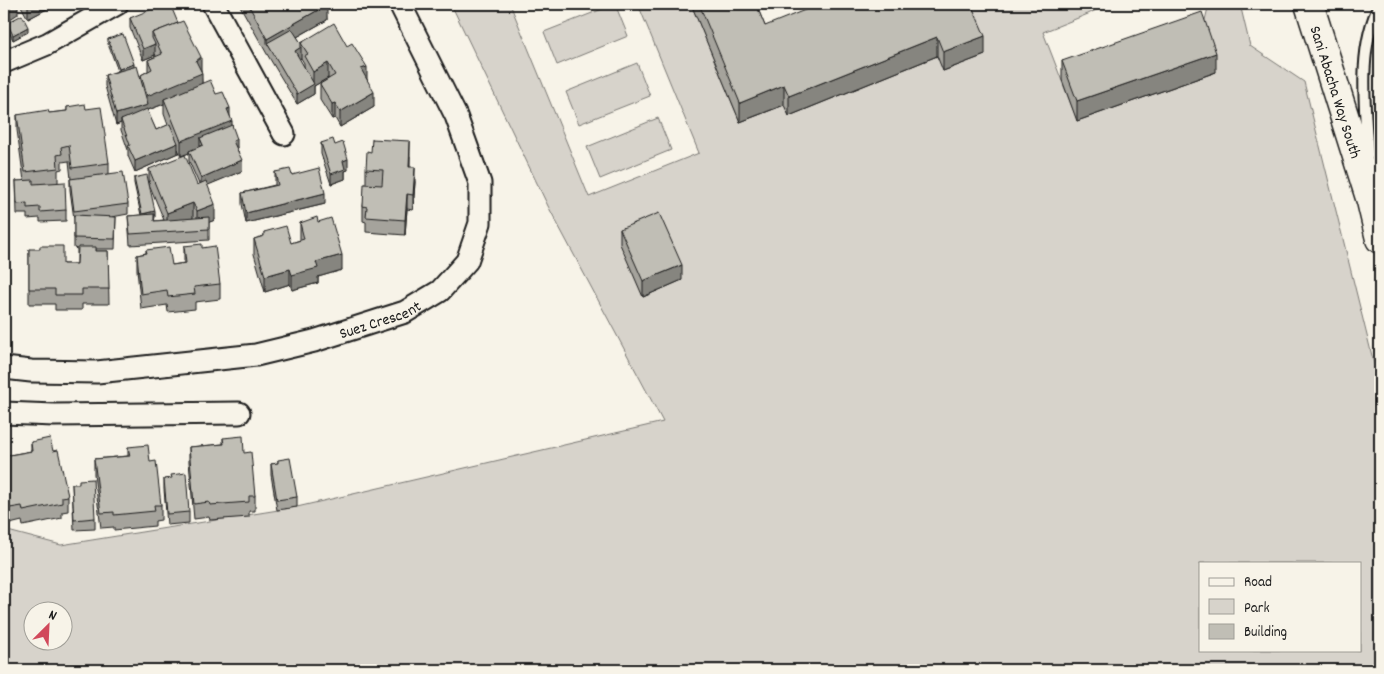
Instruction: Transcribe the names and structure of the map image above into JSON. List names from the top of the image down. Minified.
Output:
{"streets":{"highway":["Sani Abacha Way South"],"street":["Suez Crescent"]},"legend":["Road","Park","Building"],"north":"top right"}
